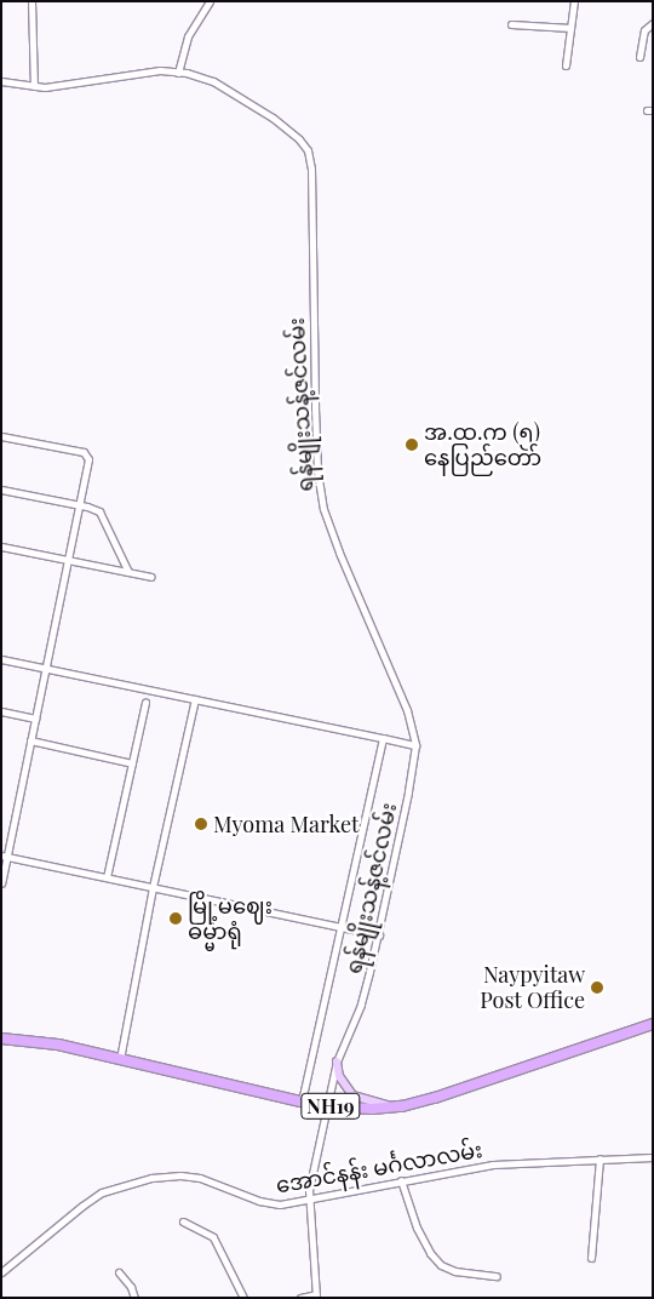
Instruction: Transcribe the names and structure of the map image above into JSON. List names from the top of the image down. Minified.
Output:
{"streets":{"highway":["NH19"],"street":["ရန်မျိုးသန့်ဇင်လမ်း","အောင်နန်း မင်္ဂလာလမ်း"]},"crossings":[["ရန်မျိုးသန့်ဇင်လမ်း","NH19"],["ရန်မျိုးသန့်ဇင်လမ်း","အောင်နန်း မင်္ဂလာလမ်း"]],"places":["အ.ထ.က (၅) နေပြည်တော်","Myoma Market","မြို့မဈေး ဓမ္မာရုံ","Naypyitaw Post Office"]}
